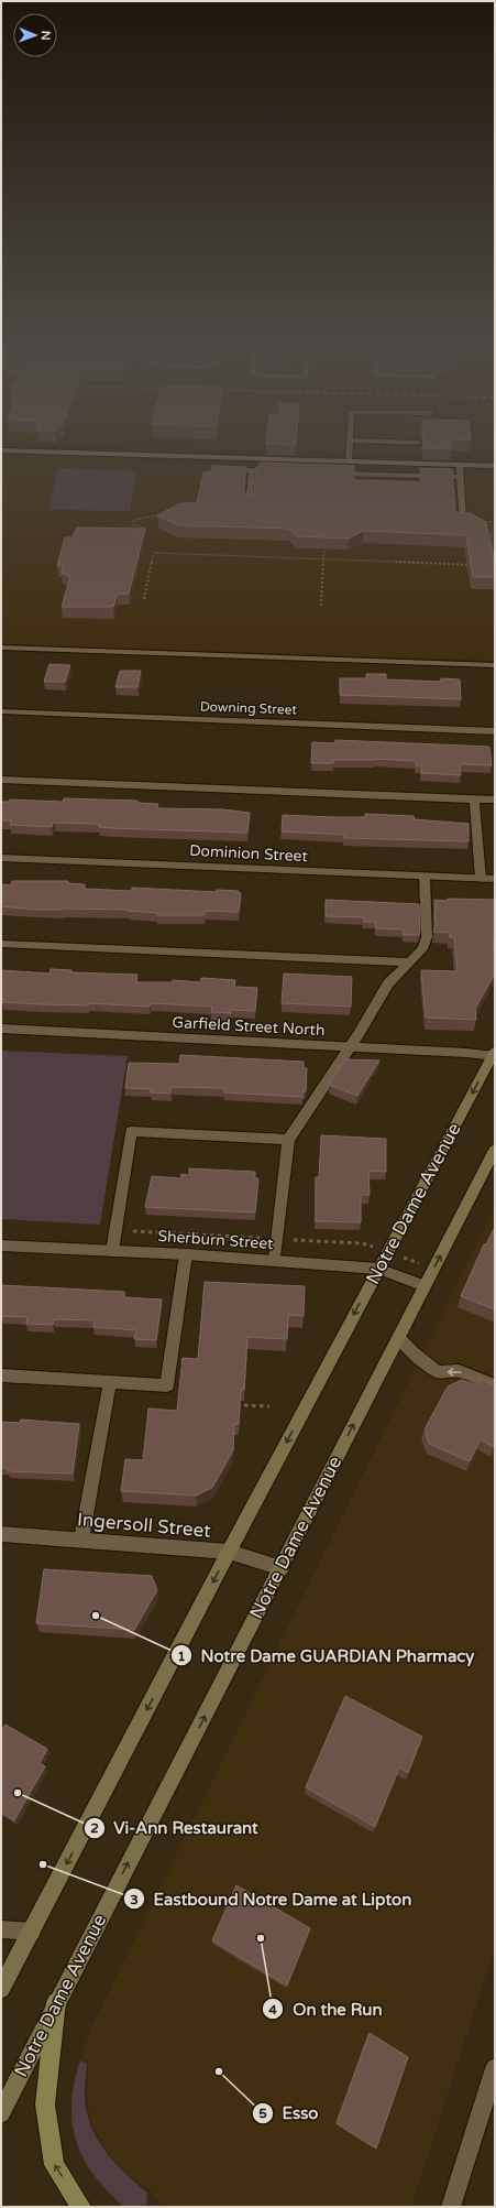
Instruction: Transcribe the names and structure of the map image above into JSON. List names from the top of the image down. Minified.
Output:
{"streets":{"main road":["Notre Dame Avenue"],"street":["Downing Street","Dominion Street","Garfield Street North","Sherburn Street","Ingersoll Street"]},"crossings":[["Garfield Street North","Notre Dame Avenue"],["Notre Dame Avenue","Sherburn Street"],["Notre Dame Avenue","Ingersoll Street"]],"places":["Notre Dame GUARDIAN Pharmacy","Vi-Ann Restaurant","Eastbound Notre Dame at Lipton","On the Run","Esso"],"north":"right"}
